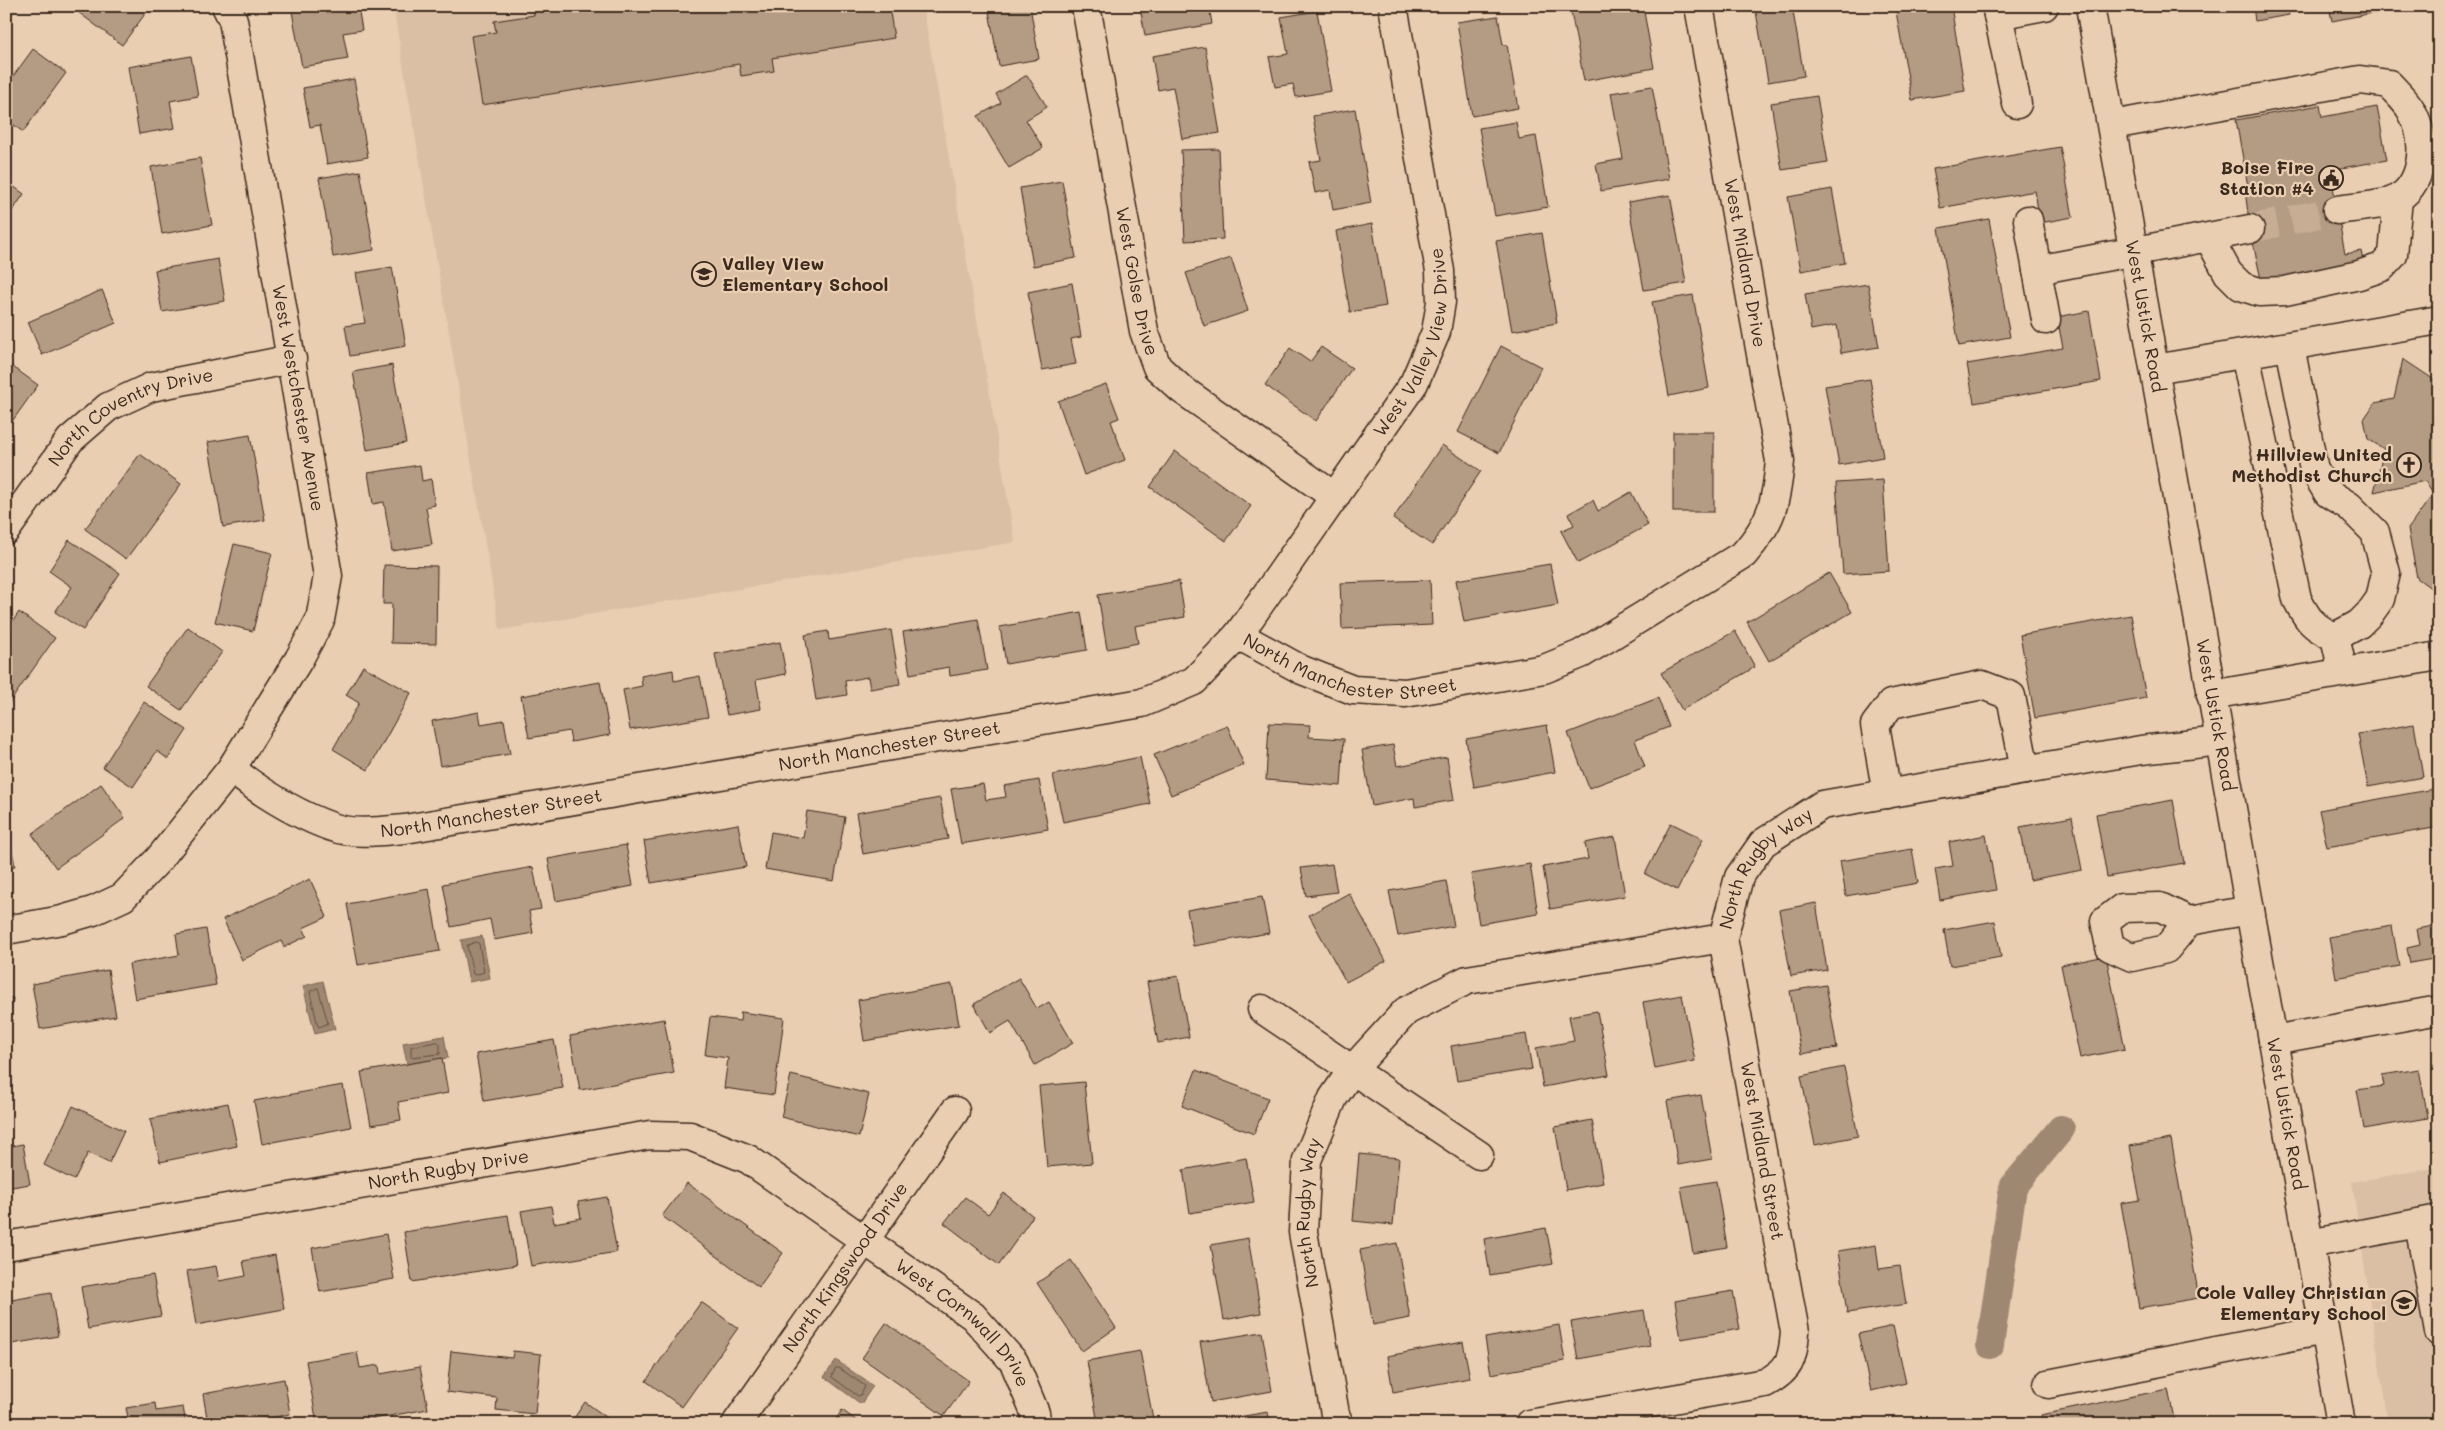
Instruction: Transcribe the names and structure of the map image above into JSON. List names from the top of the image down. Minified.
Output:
{"streets":{"street":["West Midland Drive","West Golse Drive","West Ustick Road","West Valley View Drive","West Westchester Avenue","North Coventry Drive","North Manchester Street","North Rugby Way","West Midland Street","North Rugby Drive","North Kingswood Drive","West Cornwall Drive"]},"crossings":[["West Midland Drive","North Manchester Street"],["West Golse Drive","West Valley View Drive"],["West Ustick Road","North Rugby Way"],["West Valley View Drive","North Manchester Street"],["West Westchester Avenue","North Coventry Drive"],["West Westchester Avenue","North Manchester Street"],["North Rugby Way","West Midland Street"],["North Rugby Drive","North Kingswood Drive"],["North Rugby Drive","West Cornwall Drive"],["North Kingswood Drive","West Cornwall Drive"]],"places":{"public building":["Boise Fire Station #4"],"school or university":["Valley View Elementary School","Cole Valley Christian Elementary School"],"church":["Hillview United Methodist Church"]}}
